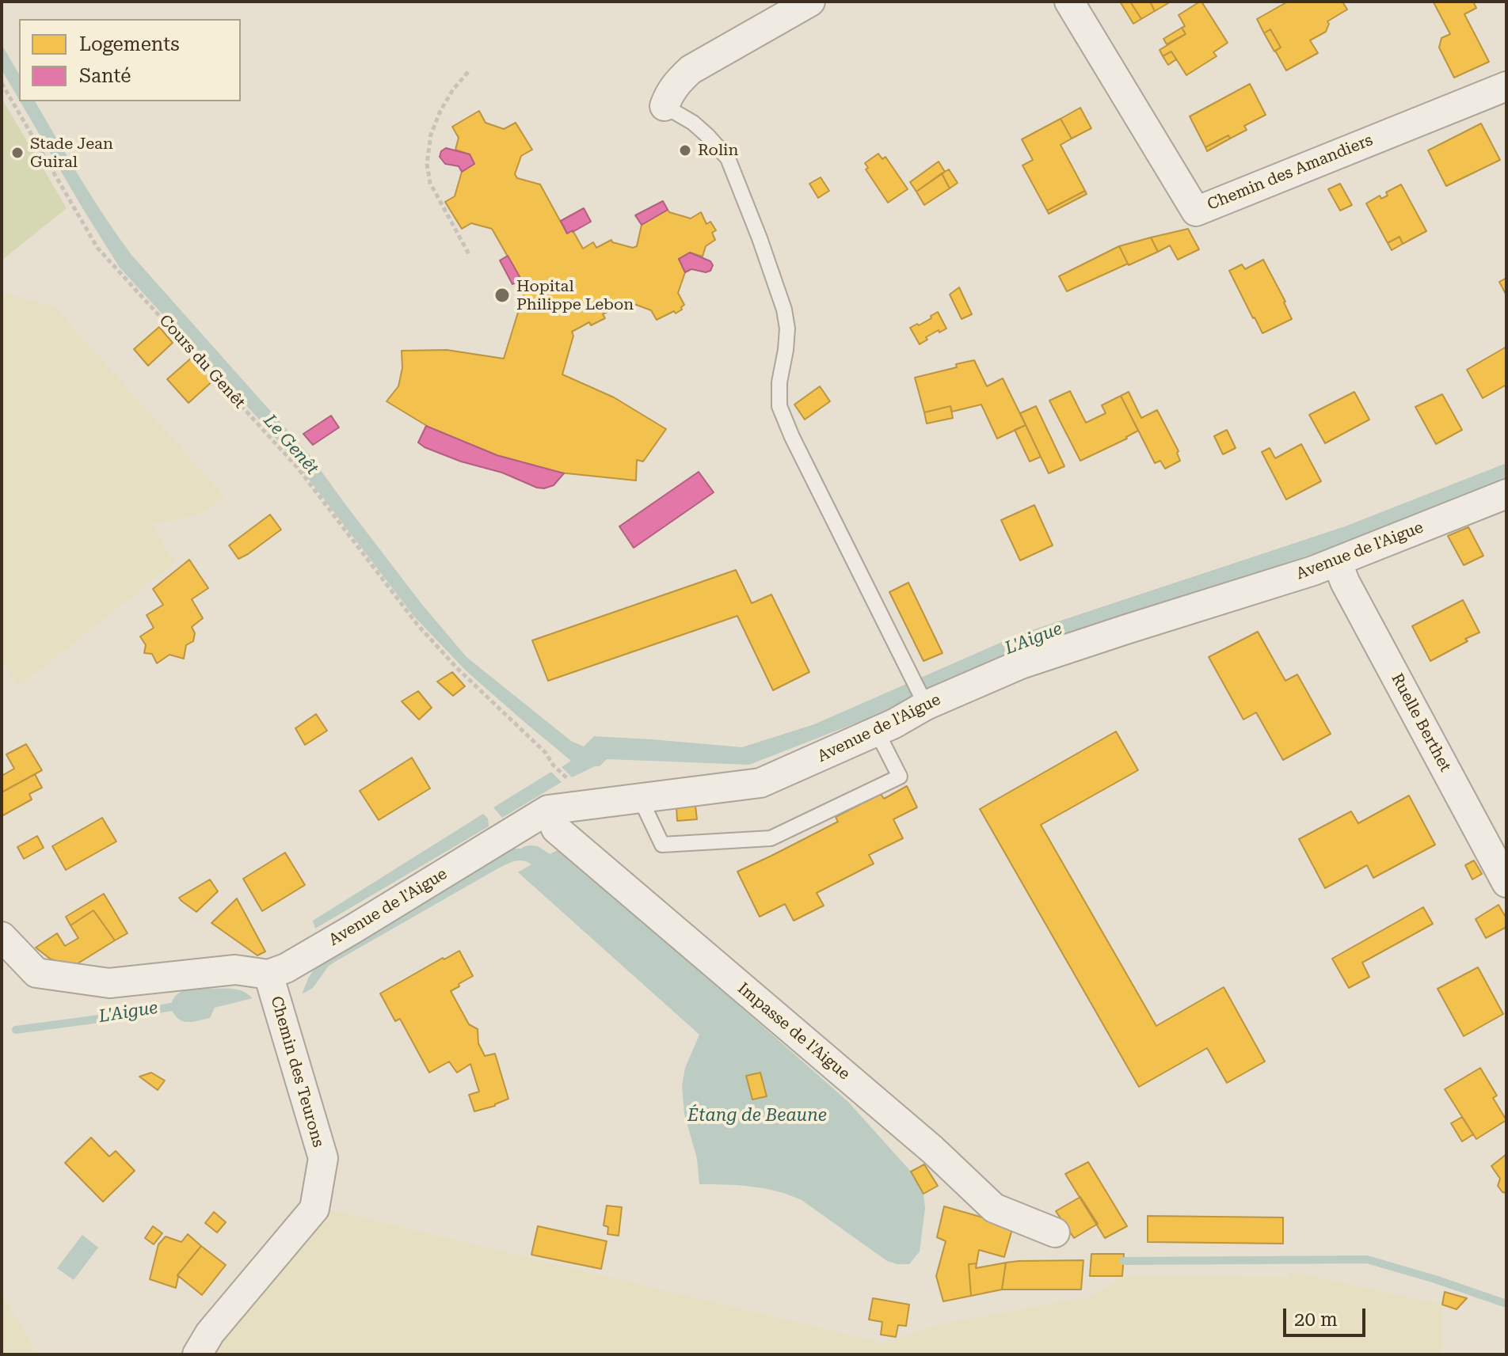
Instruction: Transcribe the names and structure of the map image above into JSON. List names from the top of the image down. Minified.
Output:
{"streets":{"street":["Chemin des Amandiers","Avenue de l'Aigue","Ruelle Berthet","Impasse de l'Aigue","Chemin des Teurons"],"path":["Cours du Genêt"]},"crossings":[["Avenue de l'Aigue","Ruelle Berthet"],["Avenue de l'Aigue","Impasse de l'Aigue"],["Avenue de l'Aigue","Chemin des Teurons"]],"water":["Le Genêt","L'Aigue","Étang de Beaune"],"places":["Rolin","Stade Jean Guiral","Hopital Philippe Lebon"],"legend":["Logements","Santé"],"scale_bar":"20 m"}
